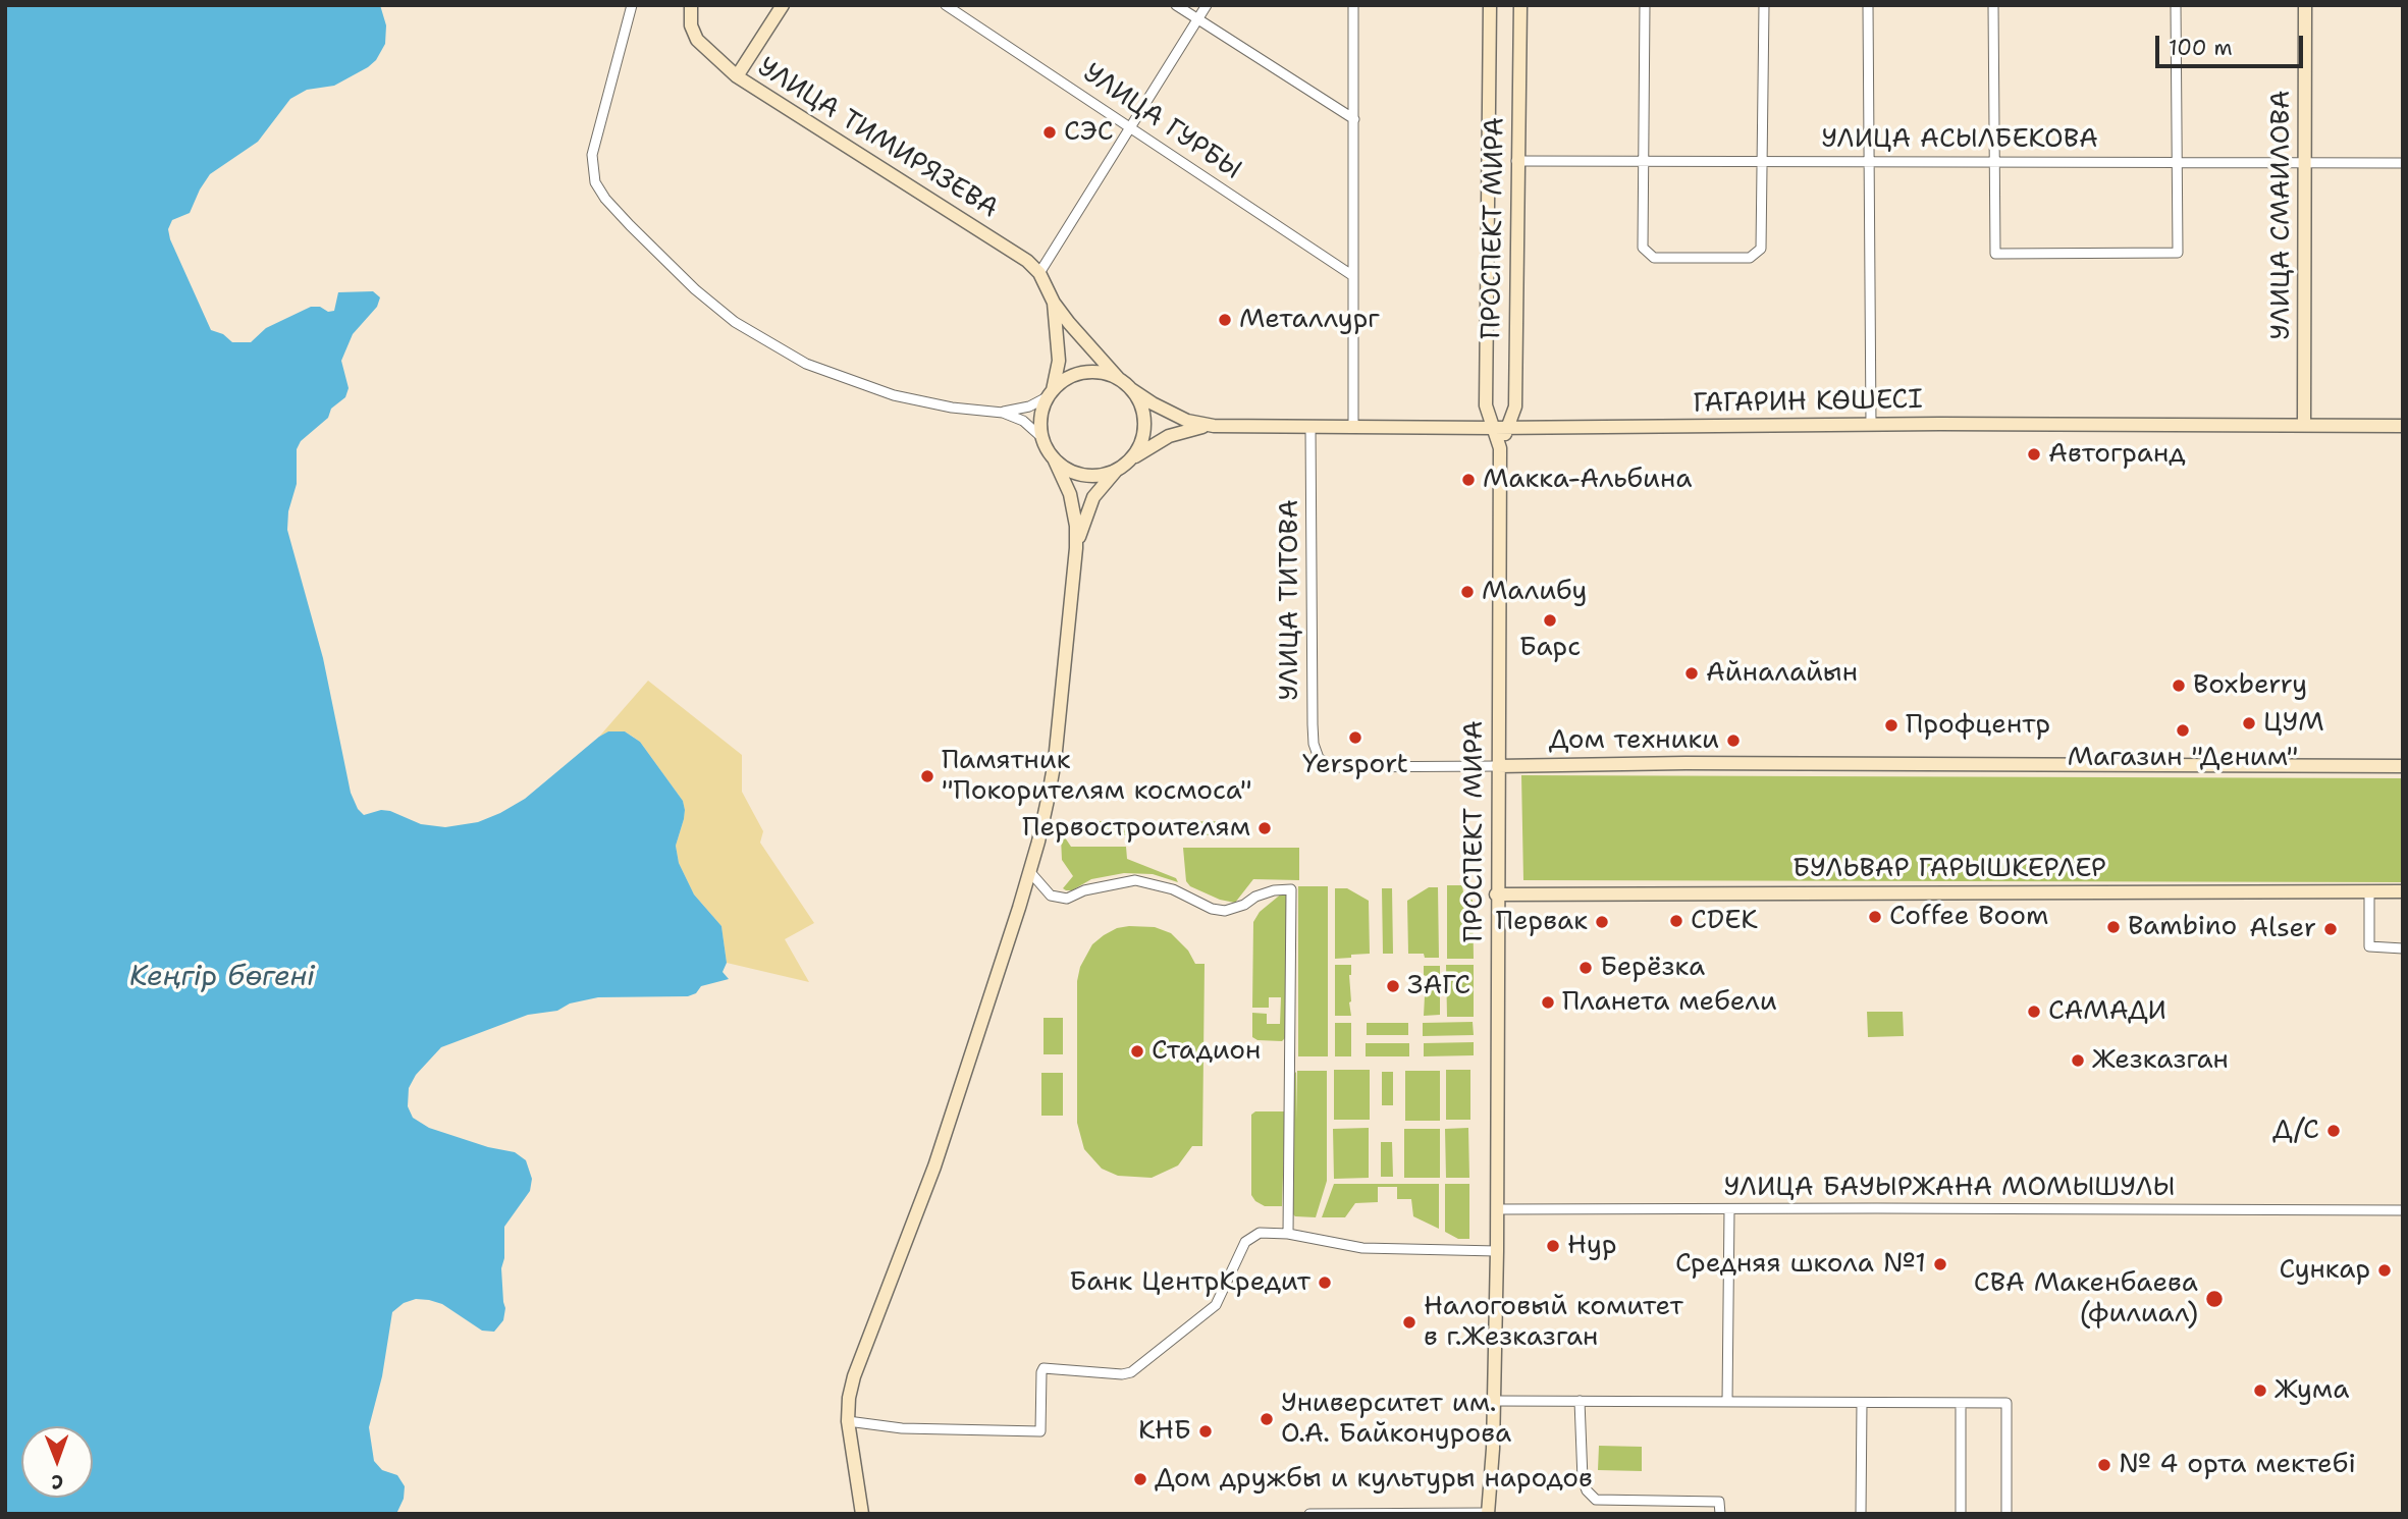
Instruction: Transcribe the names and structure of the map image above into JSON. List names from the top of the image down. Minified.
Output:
{"streets":{"street":["УЛИЦА ГУРБЫ","УЛИЦА ТИМИРЯЗЕВА","УЛИЦА АСЫЛБЕКОВА","УЛИЦА СМАИЛОВА","ПРОСПЕКТ МИРА","ГАГАРИН КӨШЕСІ","УЛИЦА ТИТОВА","БУЛЬВАР ГАРЫШКЕРЛЕР","УЛИЦА БАУЫРЖАНА МОМЫШУЛЫ"]},"crossings":[["УЛИЦА АСЫЛБЕКОВА","УЛИЦА СМАИЛОВА"],["УЛИЦА АСЫЛБЕКОВА","ПРОСПЕКТ МИРА"],["УЛИЦА СМАИЛОВА","ГАГАРИН КӨШЕСІ"],["ПРОСПЕКТ МИРА","ГАГАРИН КӨШЕСІ"],["ПРОСПЕКТ МИРА","УЛИЦА ТИТОВА"],["ПРОСПЕКТ МИРА","БУЛЬВАР ГАРЫШКЕРЛЕР"],["ПРОСПЕКТ МИРА","УЛИЦА БАУЫРЖАНА МОМЫШУЛЫ"],["ГАГАРИН КӨШЕСІ","УЛИЦА ТИТОВА"]],"water":["Кеңгір бөгені"],"places":["СЭС","Металлург","Автогранд","Макка-Альбина","Малибу","Барс","Айналайын","Boxberry","ЦУМ","Профцентр","Магазин \"Деним\"","Yersport","Дом техники","Памятник \"Покорителям космоса\"","Первостроителям","Coffee Boom","CDEK","Первак","Bambino","Alser","Берёзка","ЗАГС","Планета мебели","САМАДИ","Стадион","Жезказган","Д/С","Нур","Средняя школа №1","Сункар","Банк ЦентрКредит","СВА Макенбаева (филиал)","Налоговый комитет в г.Жезказган","Жума","Университет им. О.А. Байконурова","КНБ","№ 4 орта мектебі","Дом дружбы и культуры народов"],"scale_bar":"100 m","north":"bottom"}
